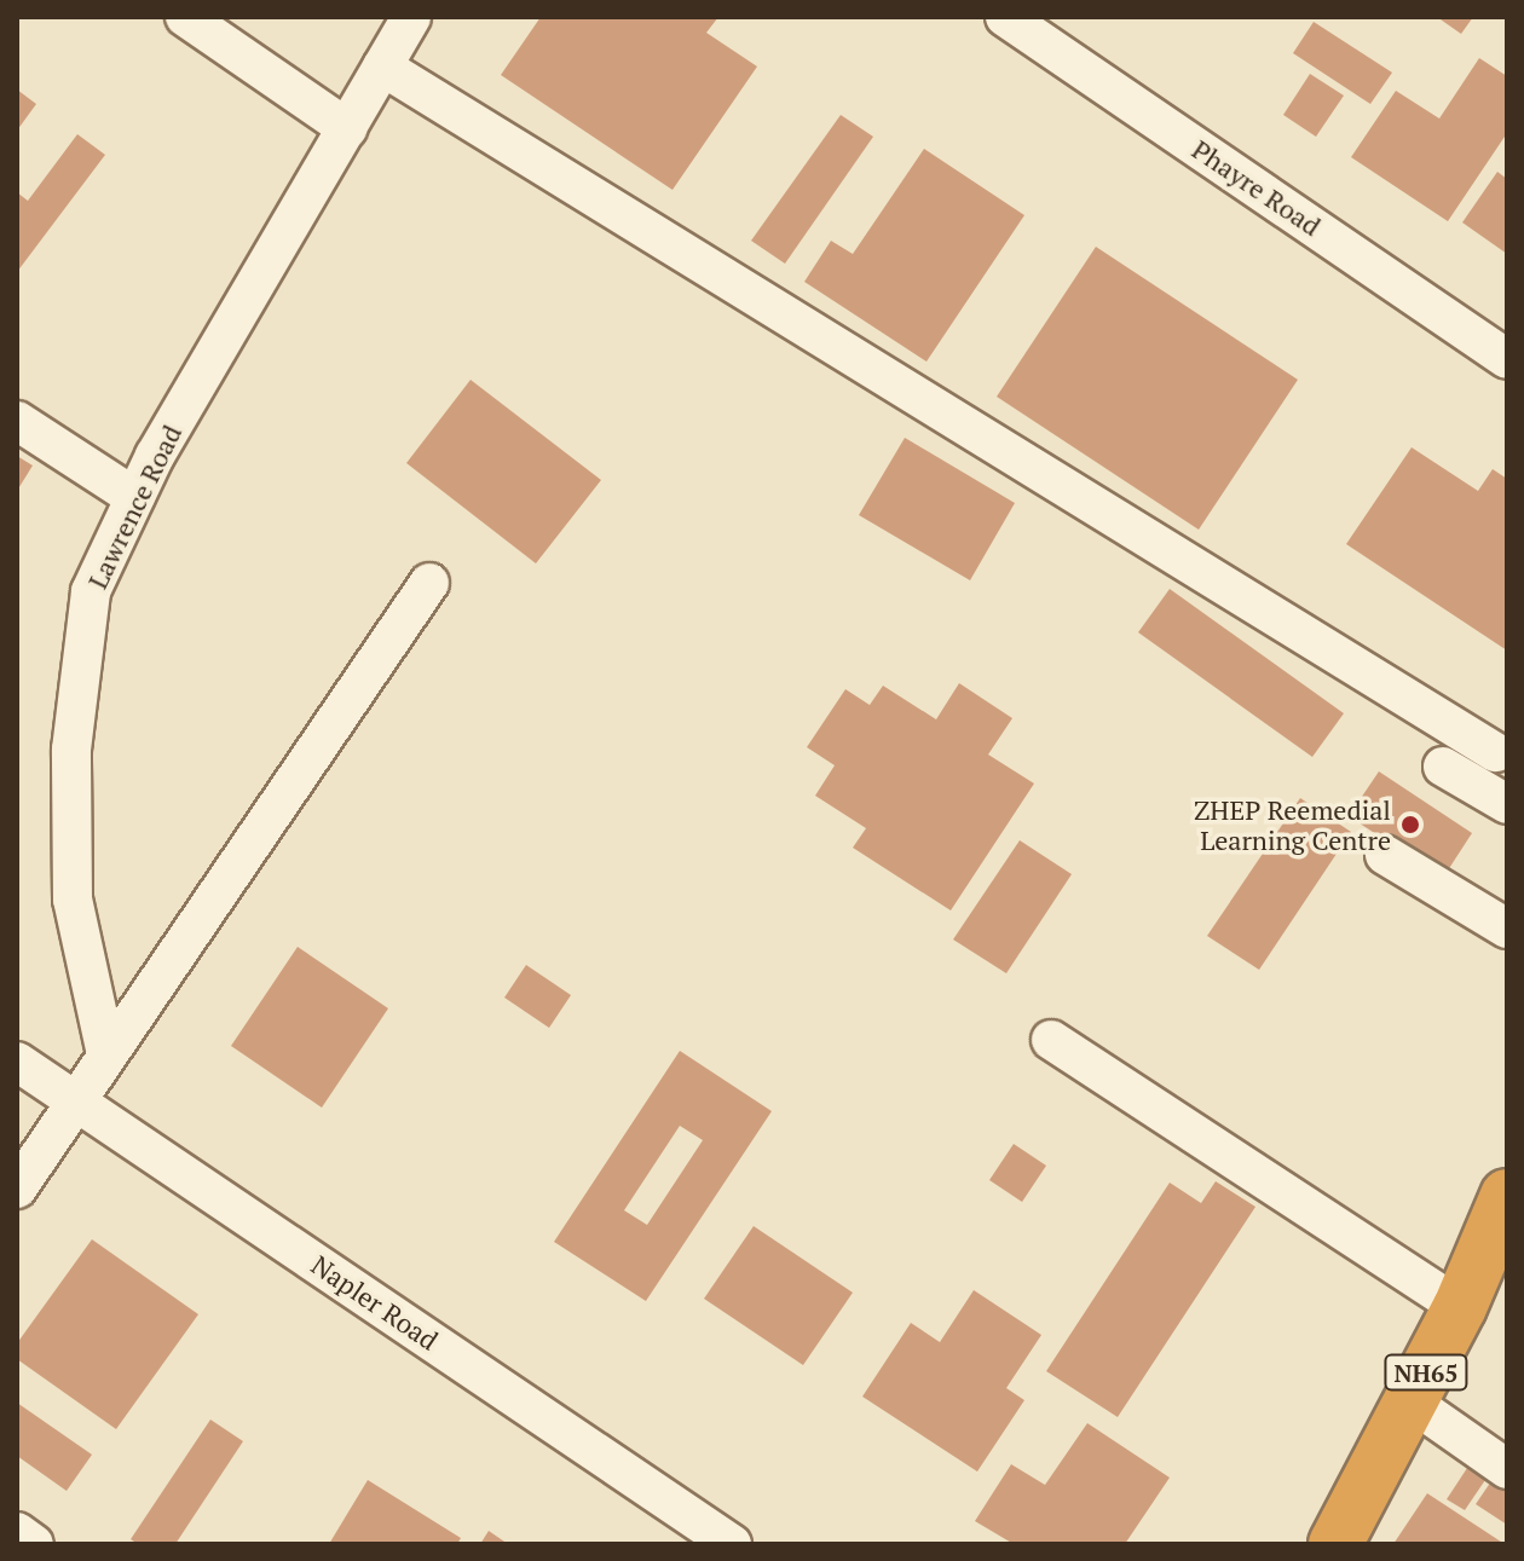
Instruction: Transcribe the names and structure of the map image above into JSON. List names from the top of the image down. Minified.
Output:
{"streets":{"highway":["NH65"],"street":["Phayre Road","Lawrence Road","Napler Road"]},"places":["ZHEP Reemedial Learning Centre"]}
